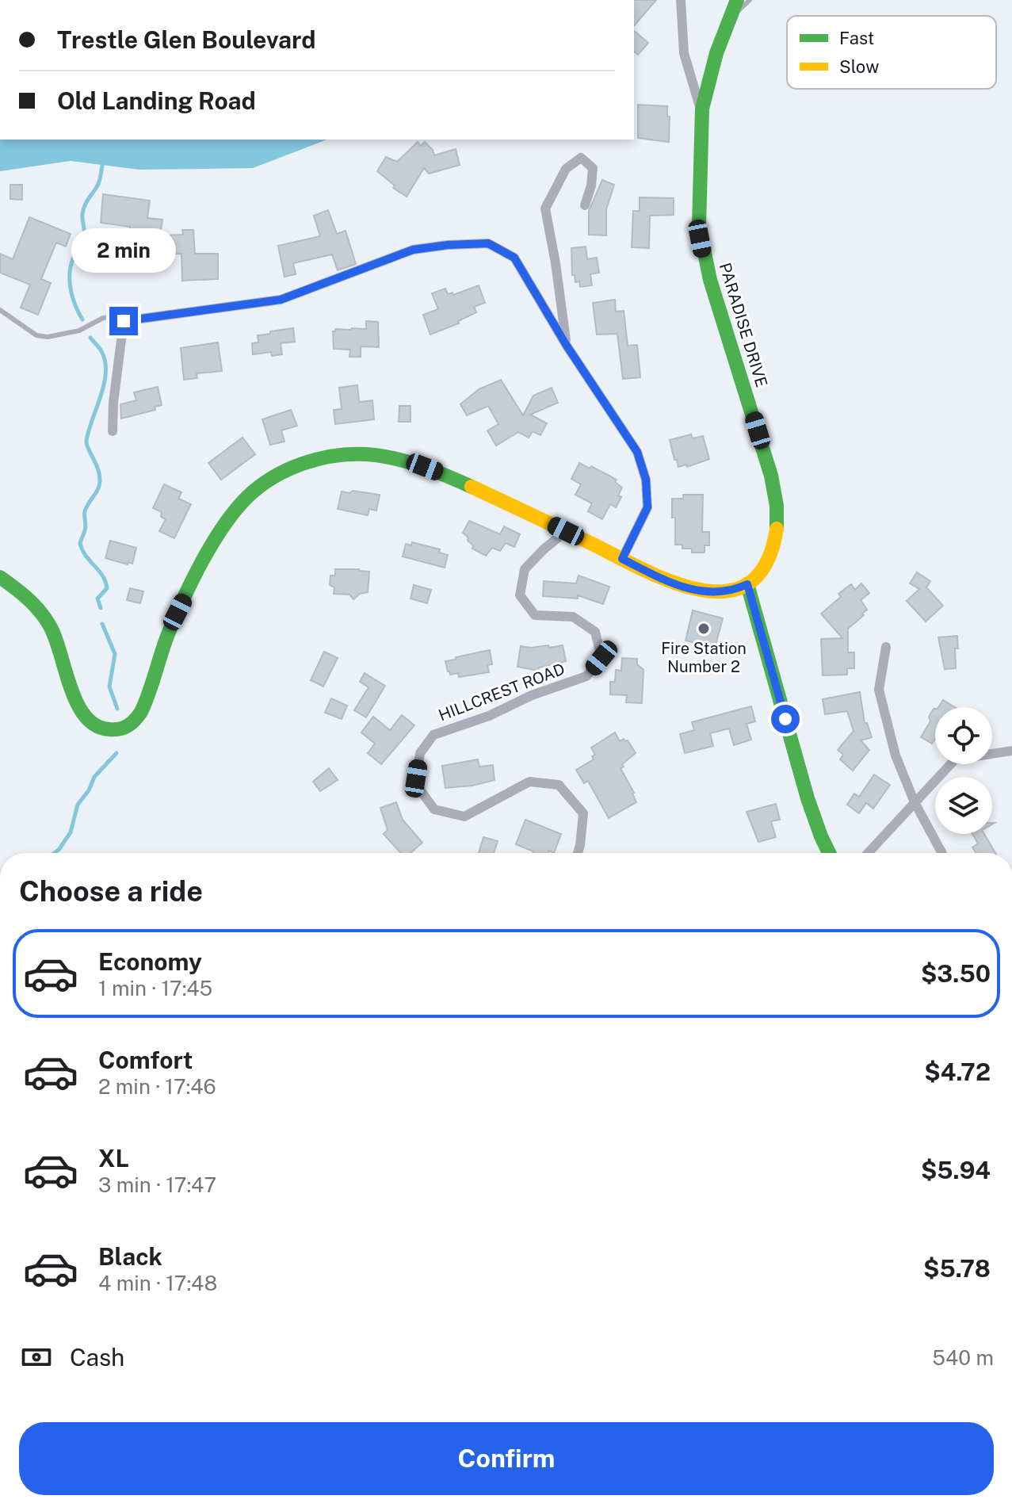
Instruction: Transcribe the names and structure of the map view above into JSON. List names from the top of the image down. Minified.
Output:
{"streets":{"street":["PARADISE DRIVE","HILLCREST ROAD"]},"places":["Fire Station Number 2"],"legend":["Fast","Slow"],"page":{"banner":["Trestle Glen Boulevard","Old Landing Road"],"bubble":"2 min","heading":"Choose a ride","list":[{"name":"Economy","note":"1 min · 17:45","value":"$3.50"},{"name":"Comfort","note":"2 min · 17:46","value":"$4.72"},{"name":"XL","note":"3 min · 17:47","value":"$5.94"},{"name":"Black","note":"4 min · 17:48","value":"$5.78"}],"pay":["Cash","540 m"],"buttons":"Confirm"}}
